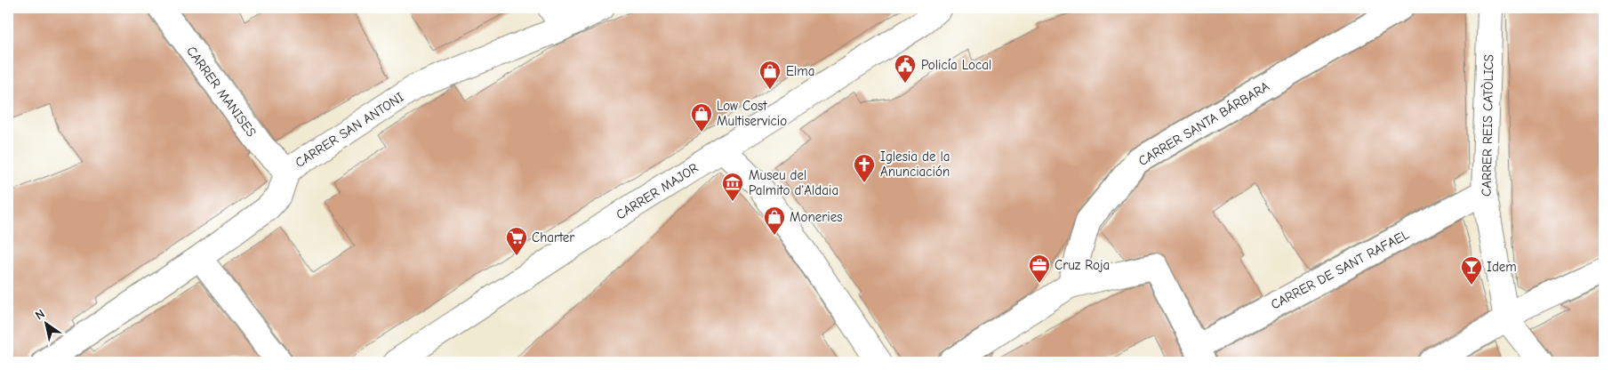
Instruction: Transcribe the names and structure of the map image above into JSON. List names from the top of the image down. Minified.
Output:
{"streets":{"street":["CARRER MANISES","CARRER SANTA BÁRBARA","CARRER REIS CATÒLICS","CARRER SAN ANTONI","CARRER MAJOR","CARRER DE SANT RAFAEL"]},"crossings":[["CARRER MANISES","CARRER SAN ANTONI"],["CARRER SANTA BÁRBARA","CARRER DE SANT RAFAEL"],["CARRER REIS CATÒLICS","CARRER DE SANT RAFAEL"]],"places":{"public building":["Policía Local"],"shop":["Elma","Low Cost Multiservicio","Moneries"],"church":["Iglesia de la Anunciación"],"museum":["Museu del Palmito d'Aldaia"],"supermarket":["Charter"],"office":["Cruz Roja"],"bar":["Idem"]},"north":"top left"}
